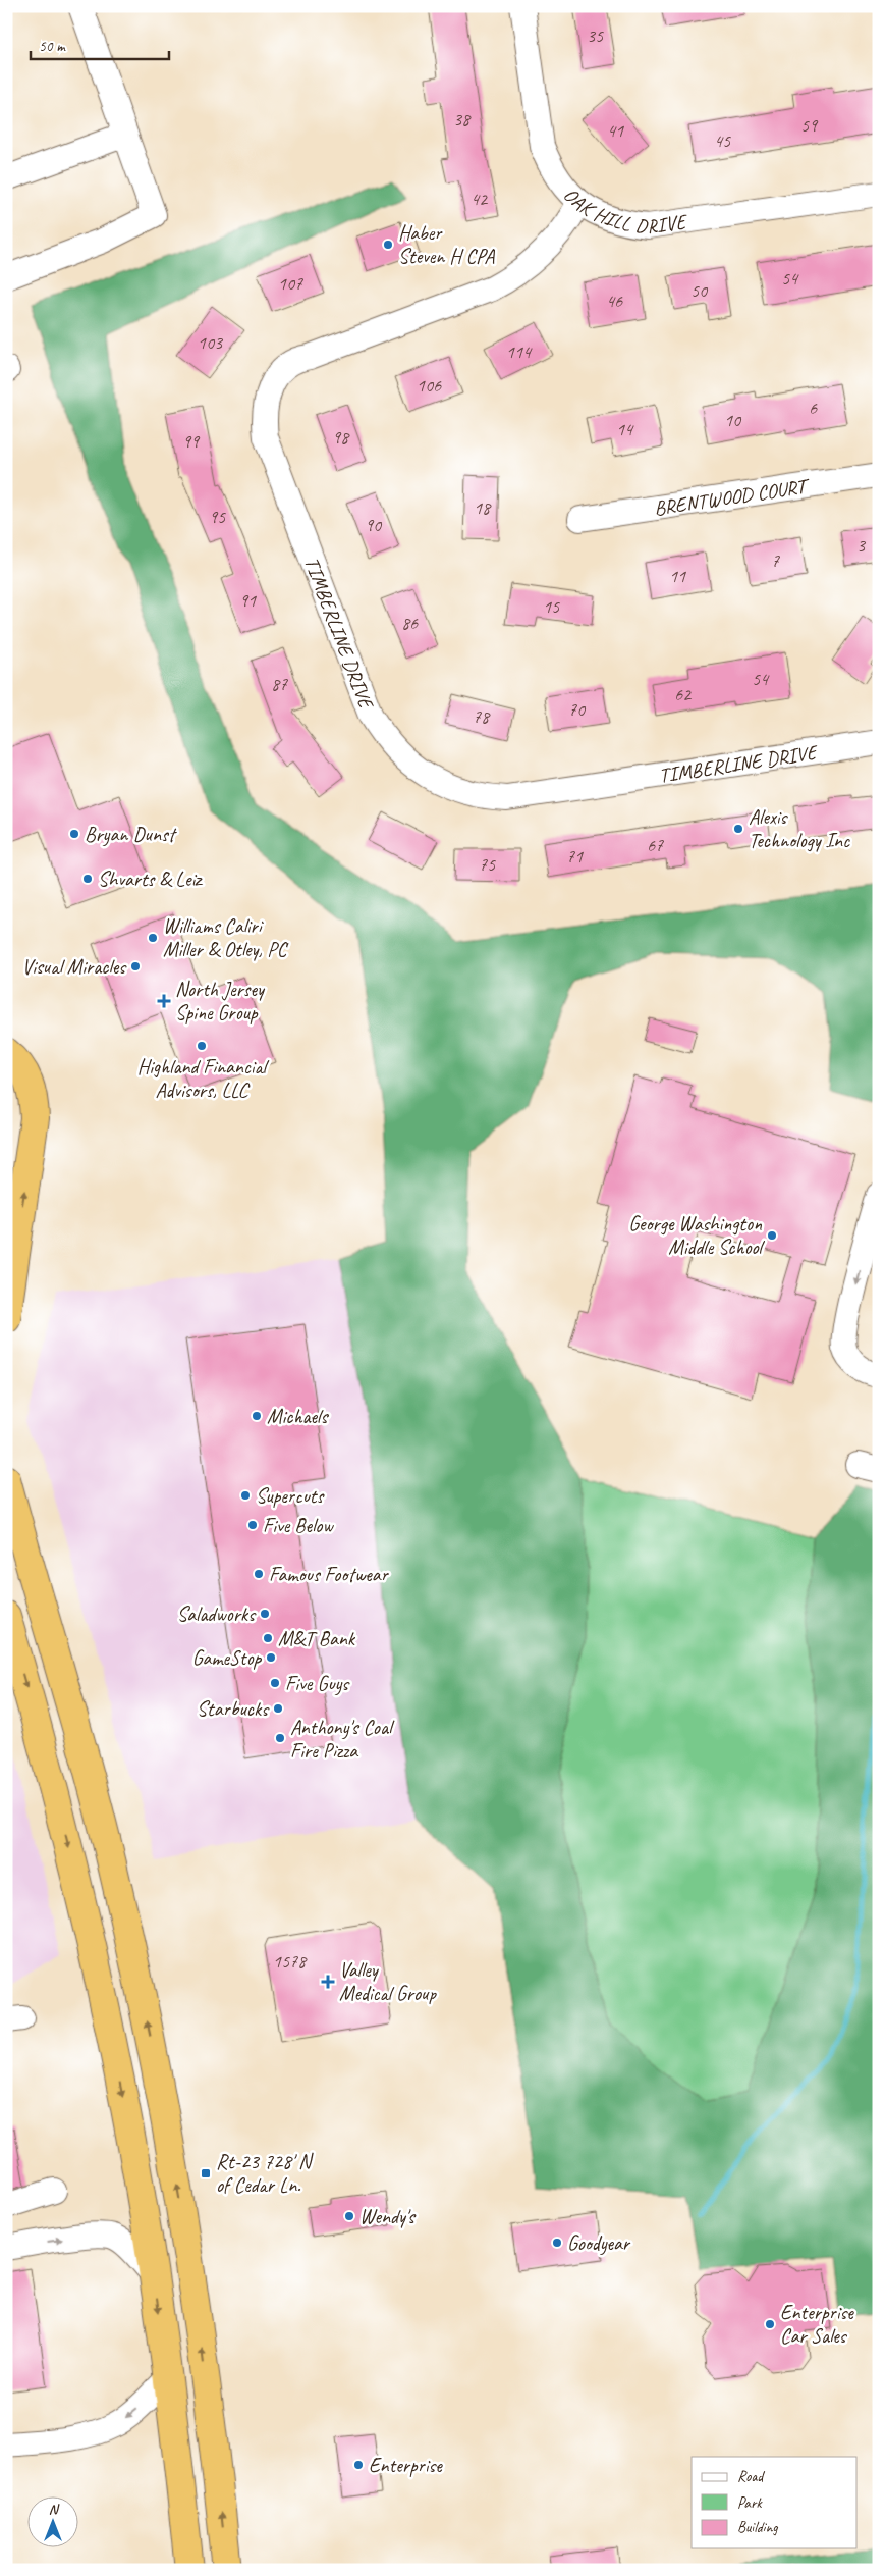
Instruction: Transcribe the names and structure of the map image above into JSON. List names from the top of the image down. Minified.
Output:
{"streets":{"street":["OAK HILL DRIVE","BRENTWOOD COURT","TIMBERLINE DRIVE"]},"crossings":[["OAK HILL DRIVE","TIMBERLINE DRIVE"]],"places":{"other":["Haber Steven H CPA","Alexis Technology Inc","Bryan Dunst","Shvarts & Leiz","Williams Caliri Miller & Otley, PC","Visual Miracles","Highland Financial Advisors, LLC","George Washington Middle School","Michaels","Supercuts","Five Below","Famous Footwear","Saladworks","M&T Bank","GameStop","Five Guys","Starbucks","Anthony's Coal Fire Pizza","Wendy's","Goodyear","Enterprise Car Sales","Enterprise"],"health":["North Jersey Spine Group","Valley Medical Group"],"transit":["Rt-23 728' N of Cedar Ln."]},"house_numbers":["35","38","59","41","45","42","54","107","50","46","103","114","106","6","10","14","98","99","18","95","90","3","7","11","91","15","86","54","87","62","70","78","67","71","75","1578"],"legend":["Road","Park","Building"],"scale_bar":"50 m","north":"top"}
